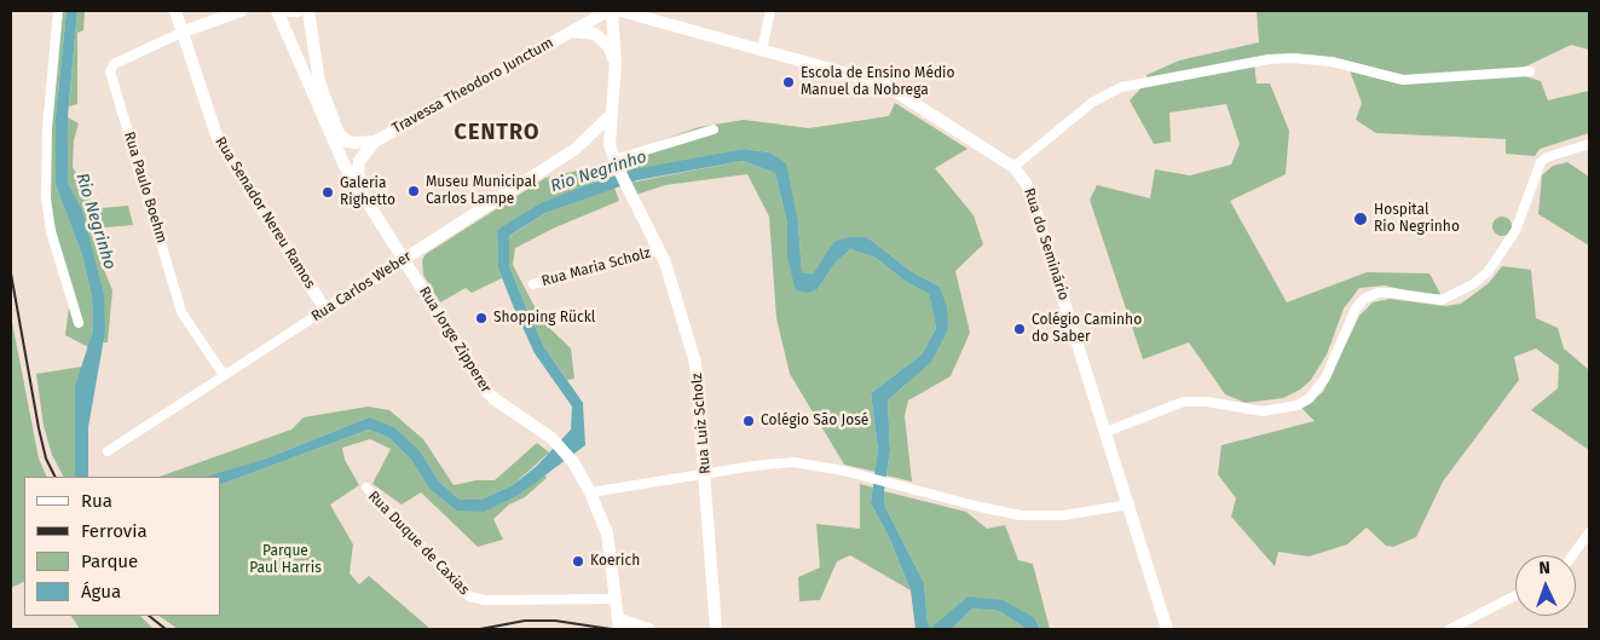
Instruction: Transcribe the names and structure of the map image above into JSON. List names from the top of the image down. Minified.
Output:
{"streets":{"main road":["Travessa Theodoro Junctum","Rua Senador Nereu Ramos","Rua do Seminário","Rua Carlos Weber","Rua Jorge Zipperer","Rua Luiz Scholz"],"street":["Rua Paulo Boehm","Rua Maria Scholz","Rua Duque de Caxias"]},"crossings":[["Travessa Theodoro Junctum","Rua Jorge Zipperer"],["Travessa Theodoro Junctum","Rua Luiz Scholz"],["Rua Paulo Boehm","Rua Senador Nereu Ramos"],["Rua Paulo Boehm","Rua Carlos Weber"],["Rua Senador Nereu Ramos","Rua Carlos Weber"],["Rua Maria Scholz","Rua Luiz Scholz"],["Rua Carlos Weber","Rua Jorge Zipperer"],["Rua Carlos Weber","Rua Luiz Scholz"],["Rua Jorge Zipperer","Rua Duque de Caxias"]],"districts":["CENTRO"],"water":["Rio Negrinho"],"parks":["Parque Paul Harris"],"places":["Escola de Ensino Médio Manuel da Nobrega","Museu Municipal Carlos Lampe","Galeria Righetto","Hospital Rio Negrinho","Shopping Rückl","Colégio Caminho do Saber","Colégio São José","Koerich"],"legend":["Rua","Ferrovia","Parque","Água"],"north":"top"}
